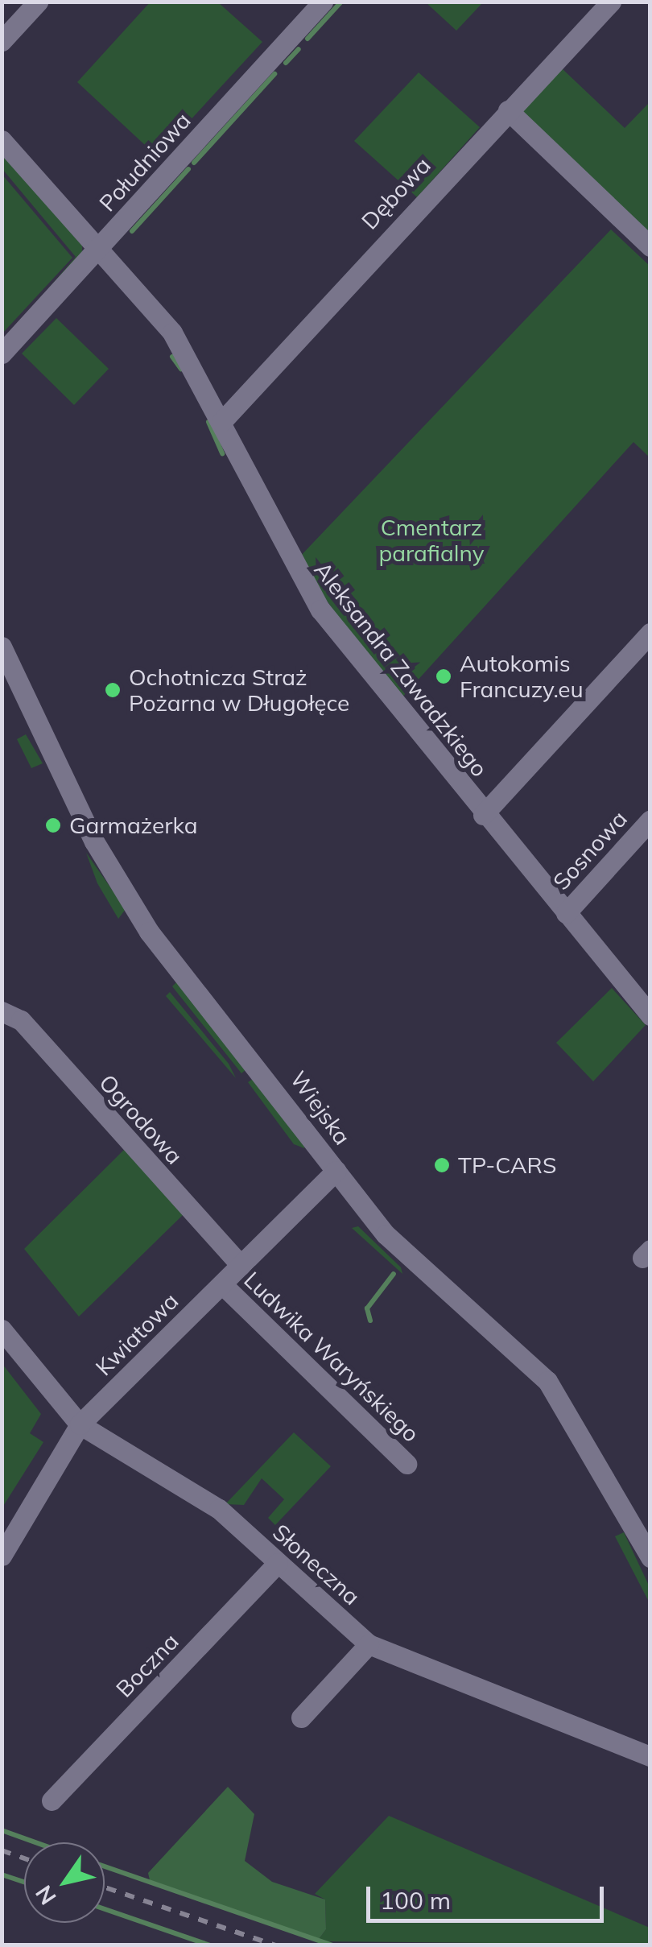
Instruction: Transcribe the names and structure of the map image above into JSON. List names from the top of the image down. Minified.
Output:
{"streets":{"street":["Południowa","Dębowa","Aleksandra Zawadzkiego","Sosnowa","Wiejska","Ogrodowa","Kwiatowa","Ludwika Waryńskiego","Słoneczna","Boczna"]},"crossings":[["Południowa","Aleksandra Zawadzkiego"],["Dębowa","Aleksandra Zawadzkiego"],["Aleksandra Zawadzkiego","Sosnowa"],["Wiejska","Kwiatowa"],["Ogrodowa","Kwiatowa"],["Kwiatowa","Ludwika Waryńskiego"],["Kwiatowa","Słoneczna"],["Słoneczna","Boczna"]],"parks":["Cmentarz parafialny"],"places":["Autokomis Francuzy.eu","Ochotnicza Straż Pożarna w Długołęce","Garmażerka","TP-CARS"],"scale_bar":"100 m","north":"bottom left"}
